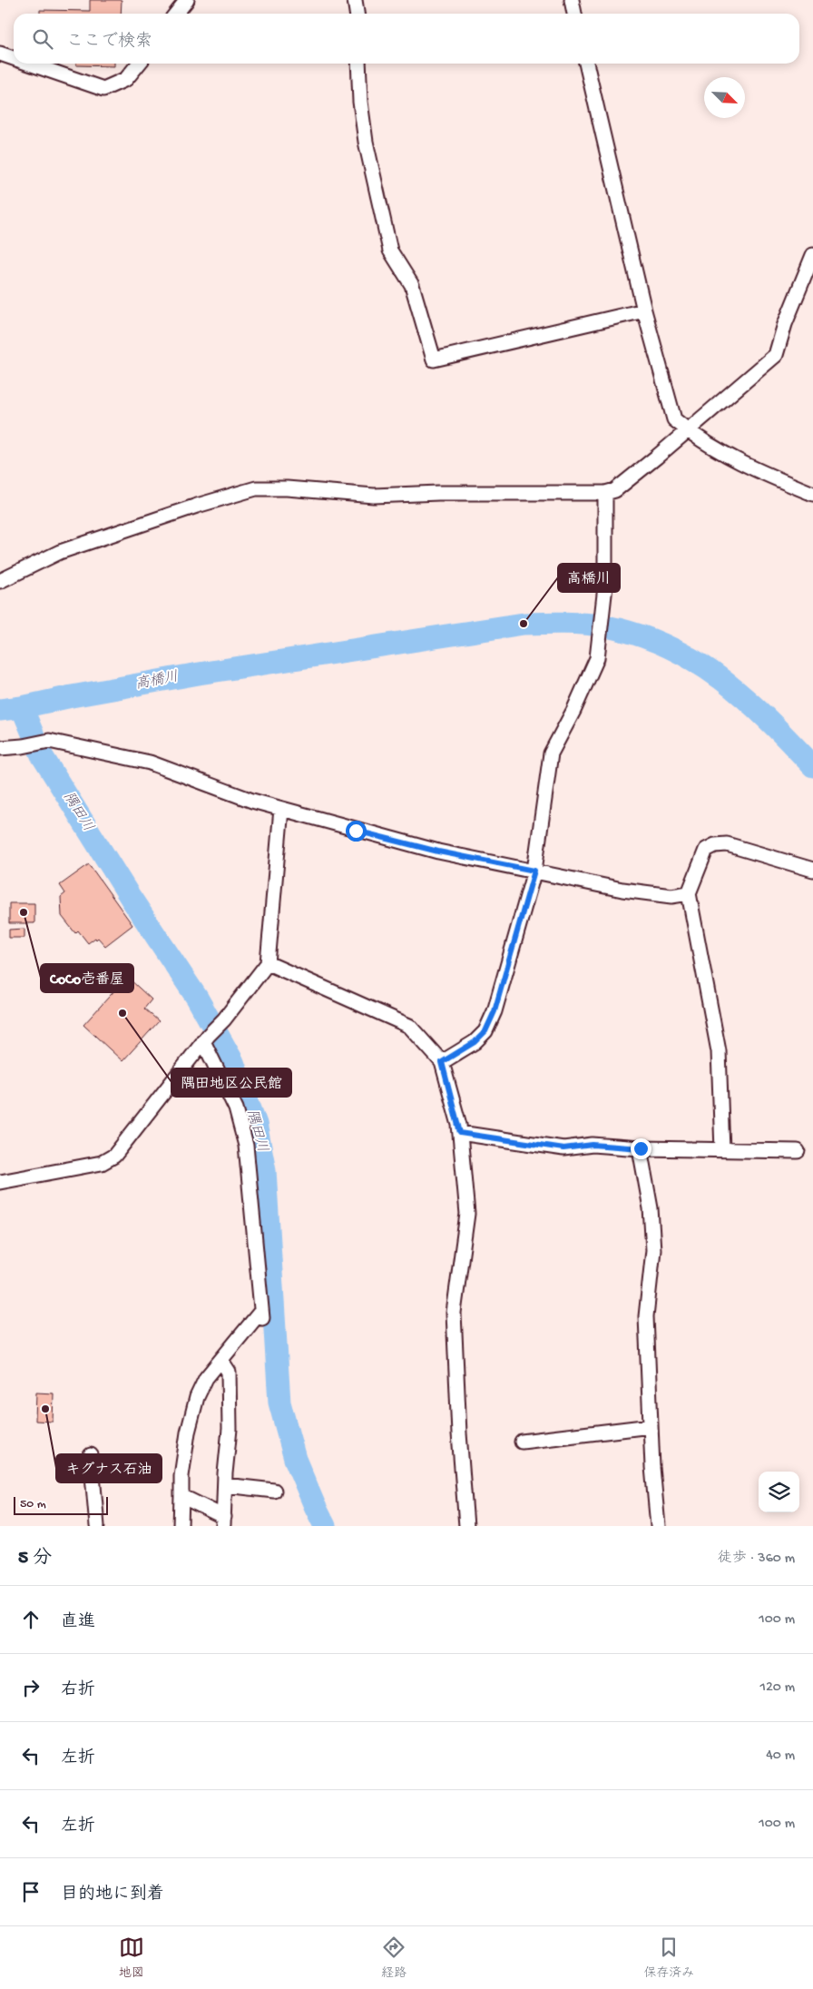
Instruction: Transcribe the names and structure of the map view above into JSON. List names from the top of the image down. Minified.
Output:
{"water":["高橋川","隅田川"],"places":["高橋川","CoCo壱番屋","隅田地区公民館","キグナス石油"],"scale_bar":"50 m","north":"bottom right","page":{"search":"ここで検索","scale":"50 m","heading":["5 分","徒歩 · 360 m"],"list":[["直進","100 m"],["右折","120 m"],["左折","40 m"],["左折","100 m"],"目的地に到着"],"nav":["地図","経路","保存済み"]}}
